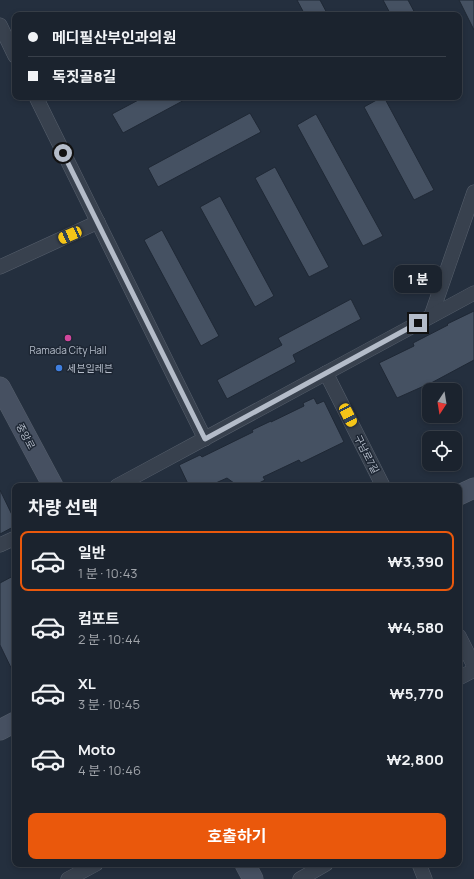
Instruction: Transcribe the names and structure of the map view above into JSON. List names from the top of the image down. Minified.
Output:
{"streets":{"main road":["중앙로"],"street":["구남로7길"]},"places":["Ramada City Hall","세븐일레븐"],"north":"bottom","page":{"banner":["메디필산부인과의원","독짓골8길"],"bubble":"1 분","heading":"차량 선택","list":[{"name":"일반","note":"1 분 · 10:43","value":"₩3,390"},{"name":"컴포트","note":"2 분 · 10:44","value":"₩4,580"},{"name":"XL","note":"3 분 · 10:45","value":"₩5,770"},{"name":"Moto","note":"4 분 · 10:46","value":"₩2,800"}],"buttons":"호출하기"}}
